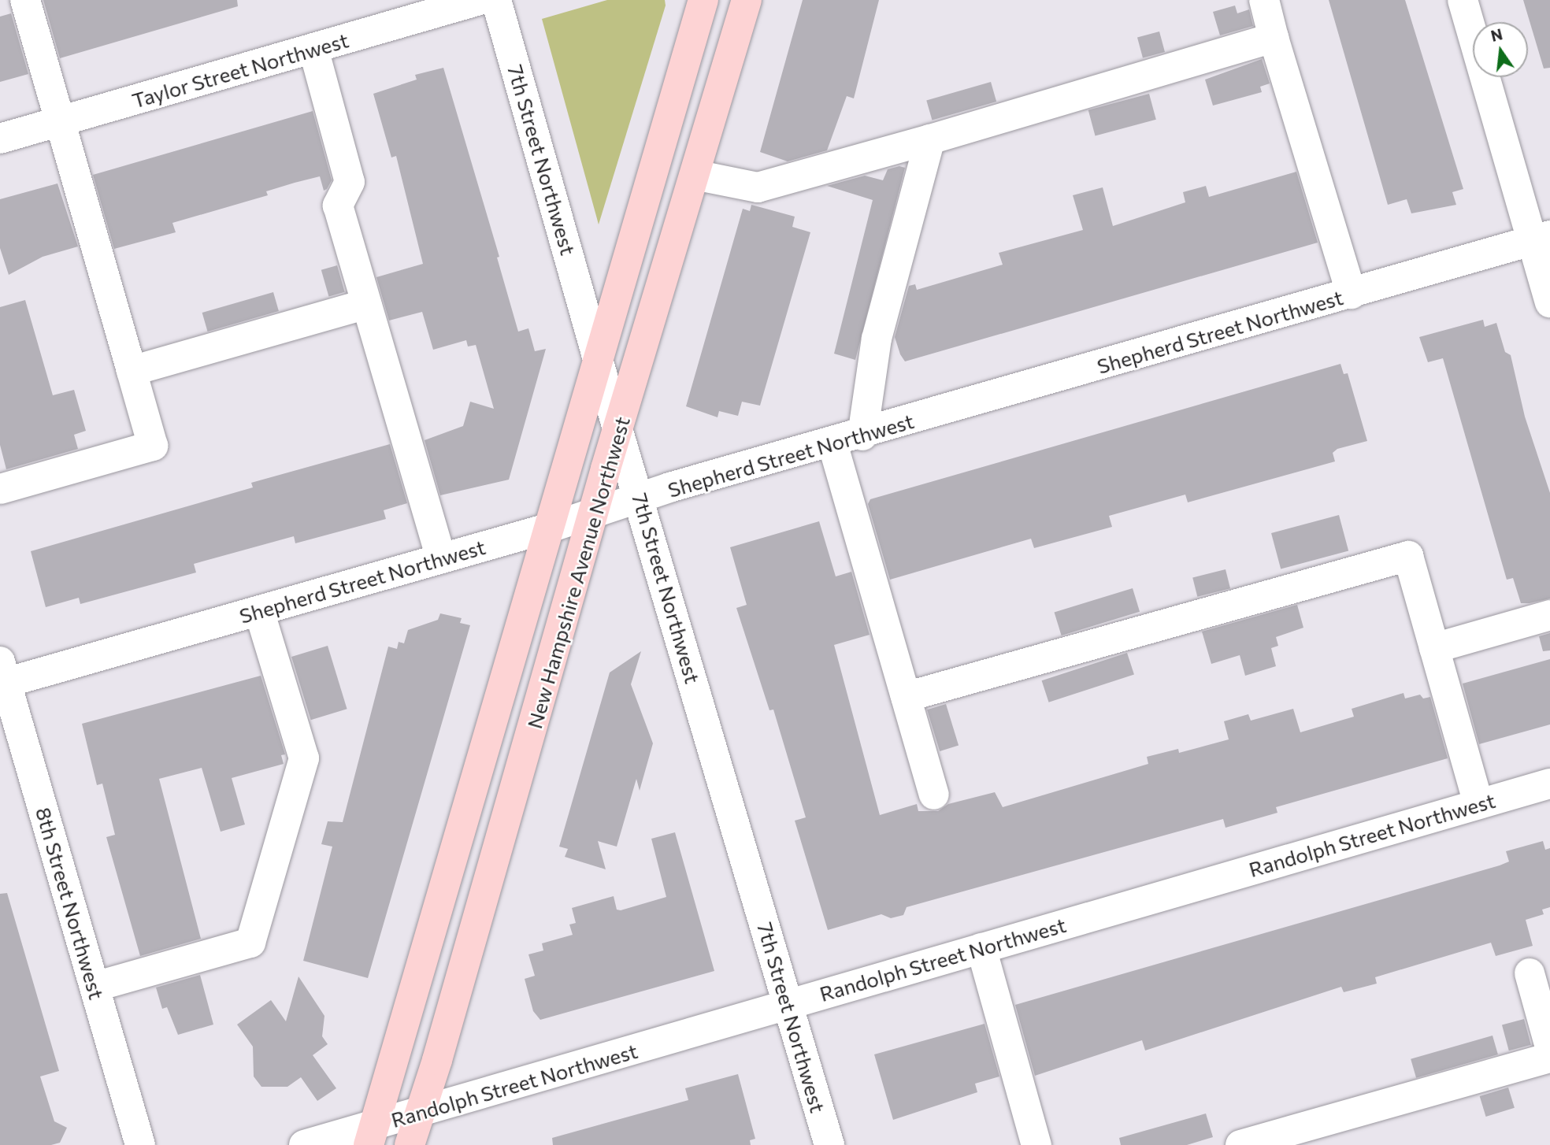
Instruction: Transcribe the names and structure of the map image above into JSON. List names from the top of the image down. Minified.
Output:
{"streets":{"main road":["New Hampshire Avenue Northwest"],"street":["Taylor Street Northwest","7th Street Northwest","Shepherd Street Northwest","Randolph Street Northwest","8th Street Northwest"]},"crossings":[["7th Street Northwest","Shepherd Street Northwest"],["7th Street Northwest","New Hampshire Avenue Northwest"],["7th Street Northwest","Randolph Street Northwest"],["Shepherd Street Northwest","New Hampshire Avenue Northwest"],["Shepherd Street Northwest","8th Street Northwest"],["New Hampshire Avenue Northwest","Randolph Street Northwest"]],"north":"top"}
